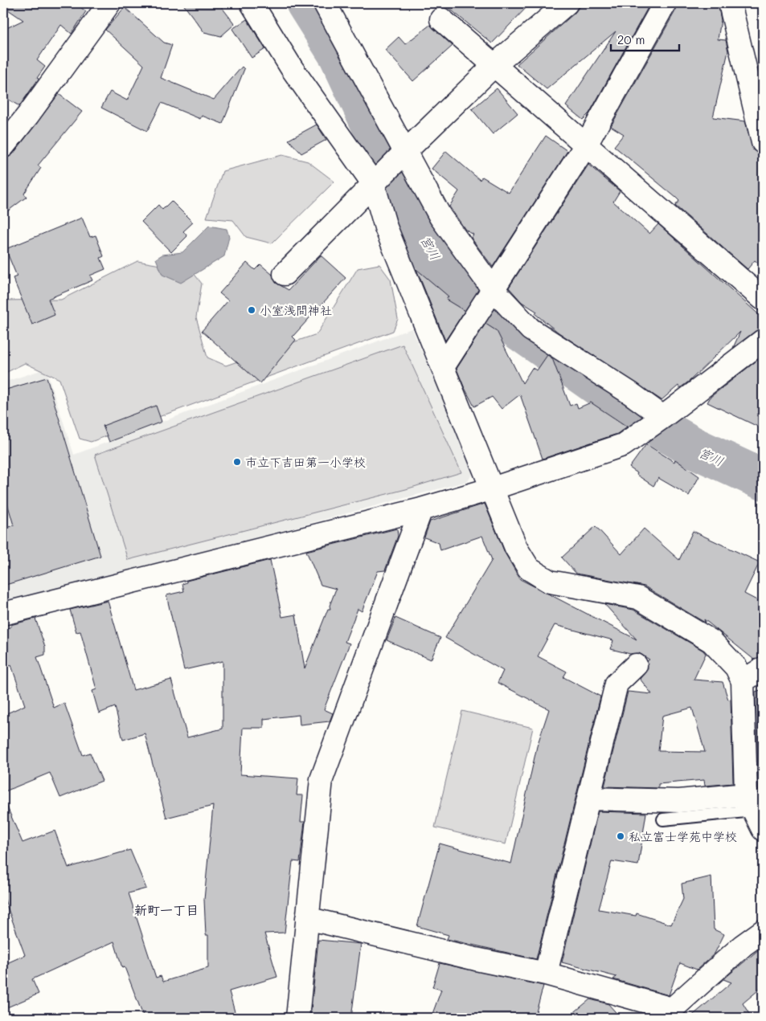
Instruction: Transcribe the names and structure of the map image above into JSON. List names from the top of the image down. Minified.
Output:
{"districts":["新町一丁目"],"water":["宮川"],"places":["小室浅間神社","市立下吉田第一小学校","私立富士学苑中学校"],"scale_bar":"20 m"}
